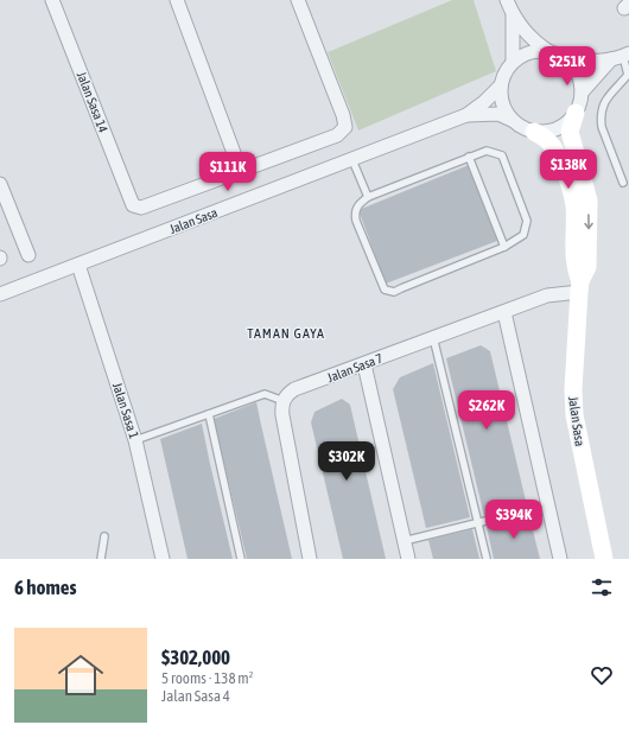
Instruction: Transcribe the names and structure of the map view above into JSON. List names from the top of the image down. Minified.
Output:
{"streets":{"street":["Jalan Sasa 14","Jalan Sasa","Jalan Sasa 7","Jalan Sasa 1"]},"crossings":[["Jalan Sasa","Jalan Sasa 7"],["Jalan Sasa","Jalan Sasa 1"]],"districts":["TAMAN GAYA"],"page":{"price":["$251K","$138K","$111K","$262K","$302K","$394K"],"heading":"6 homes","list":[{"name":"$302,000","note":"5 rooms · 138 m² · Jalan Sasa 4"}]}}
